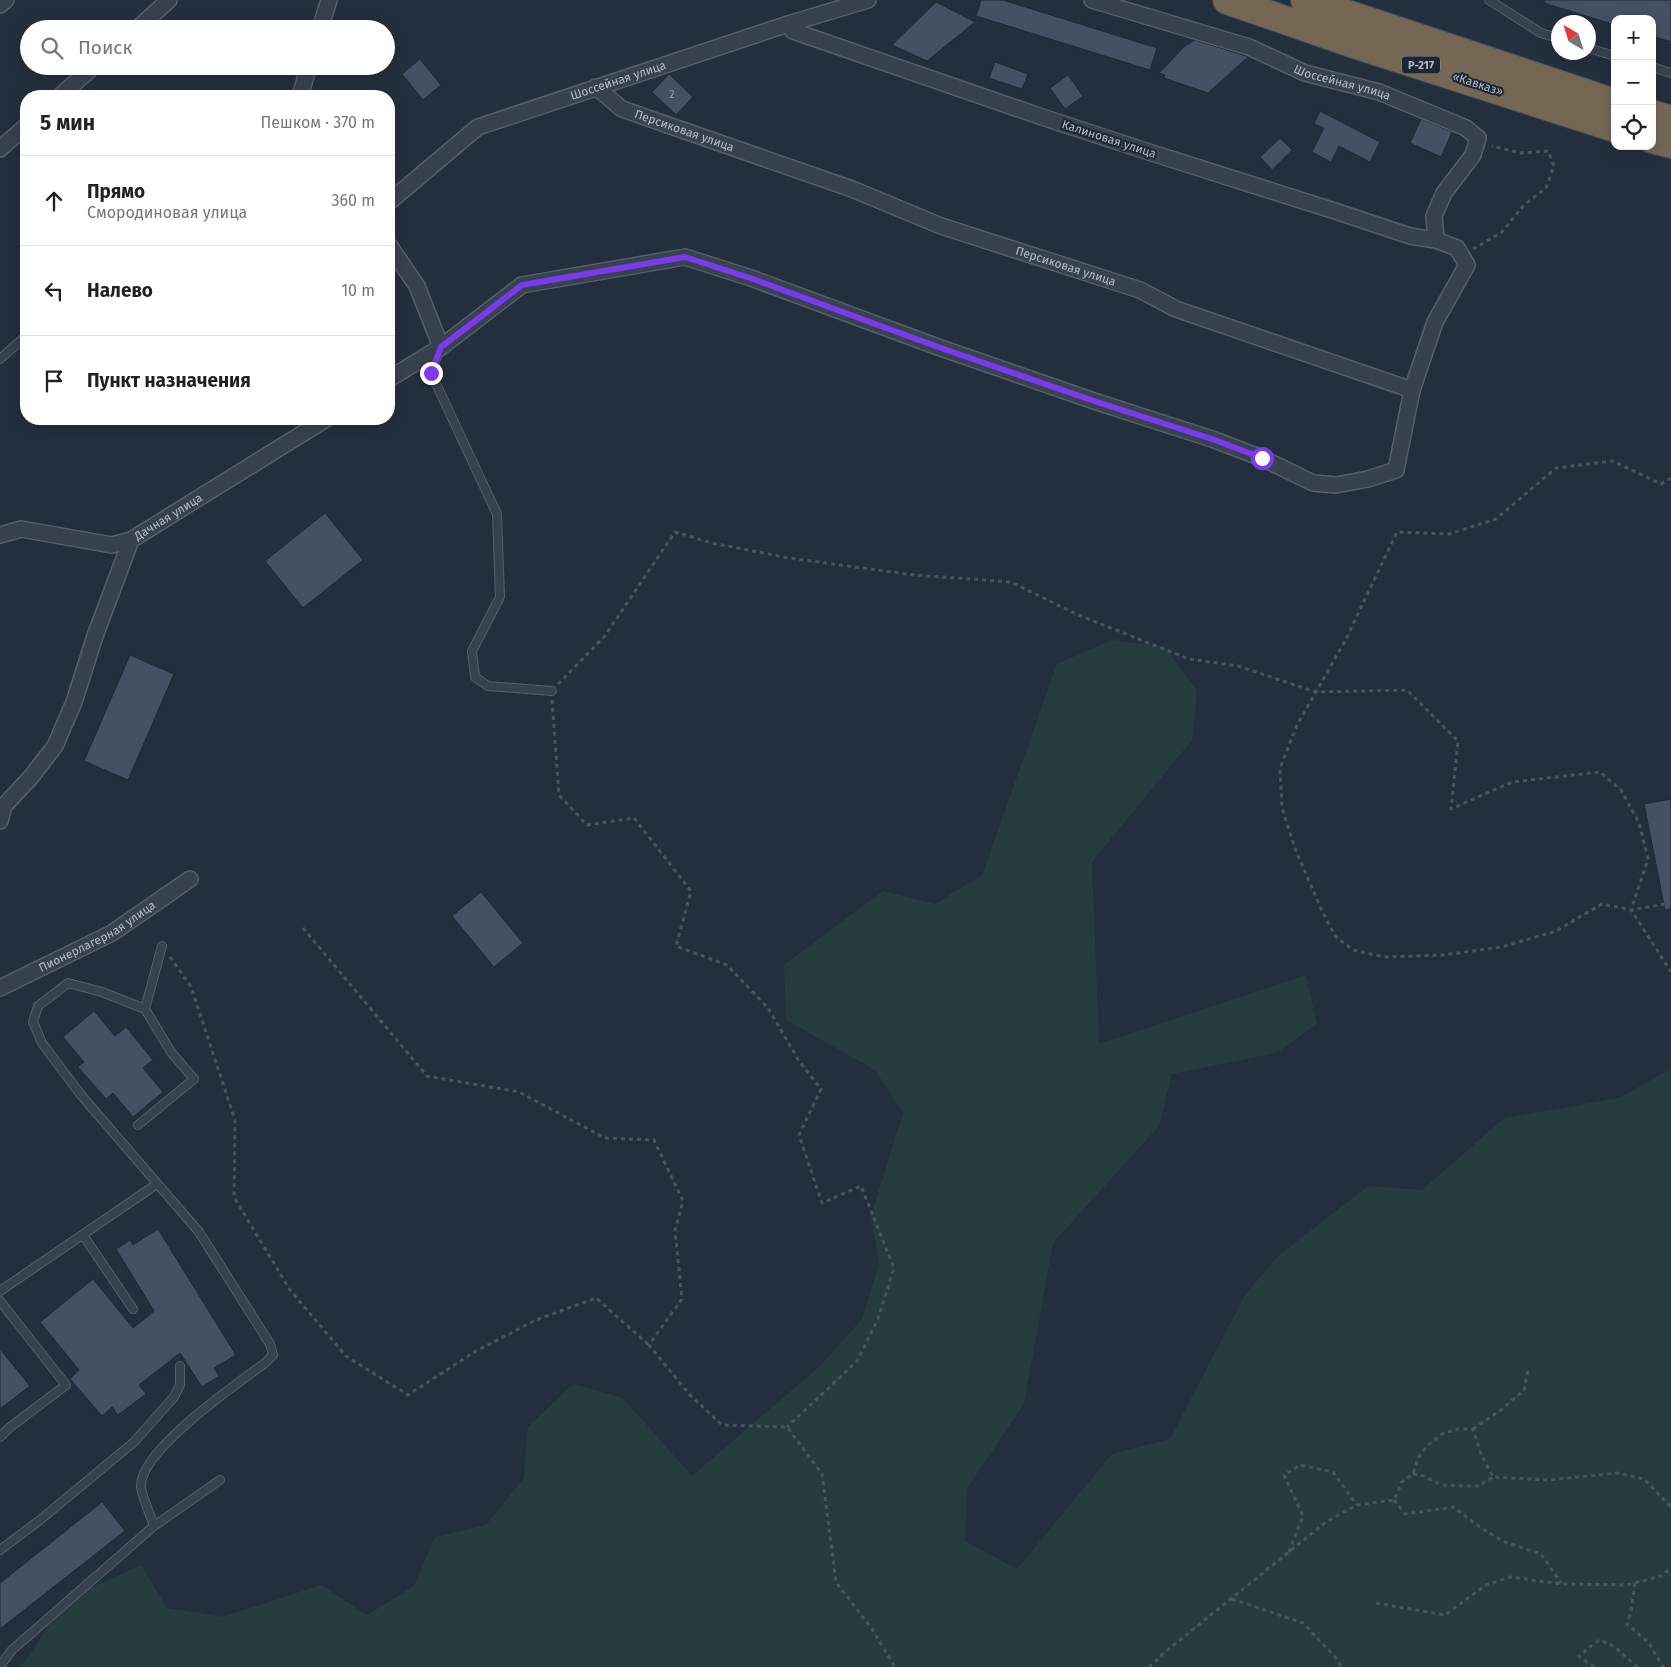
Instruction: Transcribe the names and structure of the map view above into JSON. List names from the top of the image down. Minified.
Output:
{"streets":{"highway":["Р-217","«Кавказ»"],"street":["Шоссейная улица","Персиковая улица","Калиновая улица","Дачная улица","Пионерлагерная улица"]},"crossings":[["Шоссейная улица","Персиковая улица"],["Шоссейная улица","Калиновая улица"]],"house_numbers":["2"],"north":"top left","page":{"map_buttons":["+","−"],"search":"Поиск","heading":["5 мин","Пешком · 370 m"],"list":[["Прямо","Смородиновая улица","360 m"],["Налево","10 m"],"Пункт назначения"]}}
